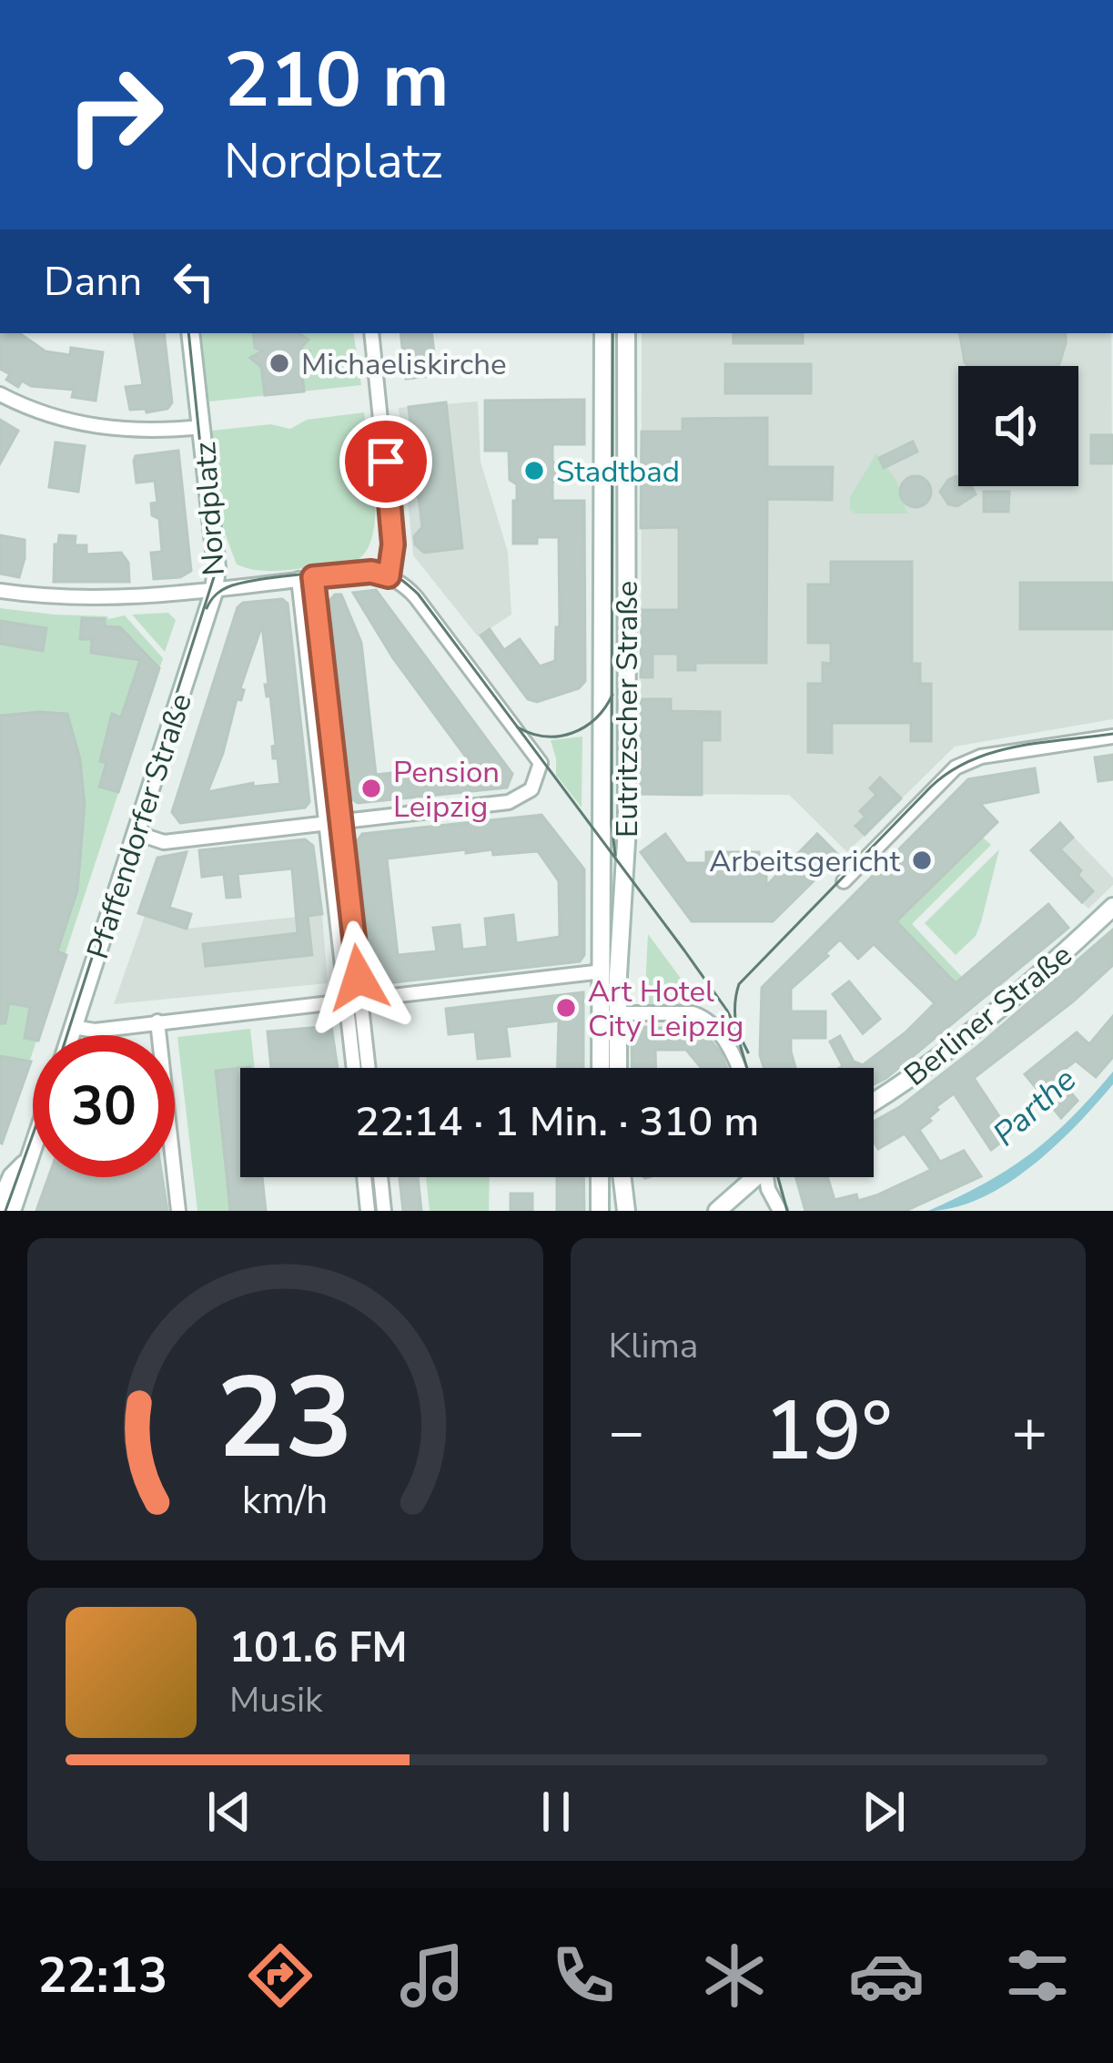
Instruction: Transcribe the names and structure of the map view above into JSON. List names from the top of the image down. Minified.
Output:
{"streets":{"main road":["Nordplatz","Eutritzscher Straße","Pfaffendorfer Straße","Berliner Straße"]},"crossings":[["Nordplatz","Pfaffendorfer Straße"]],"water":["Parthe"],"places":["Michaeliskirche","Stadtbad","Pension Leipzig","Arbeitsgericht","Art Hotel City Leipzig"],"page":{"turn":["210 m","Nordplatz"],"then":"Dann","limit":"30","trip":"22:14 · 1 Min. · 310 m","tile":"Klima","heat":["−","19°","+"],"song":["101.6 FM","Musik"],"tabs":"22:13","gauge":["23","km/h"]}}
